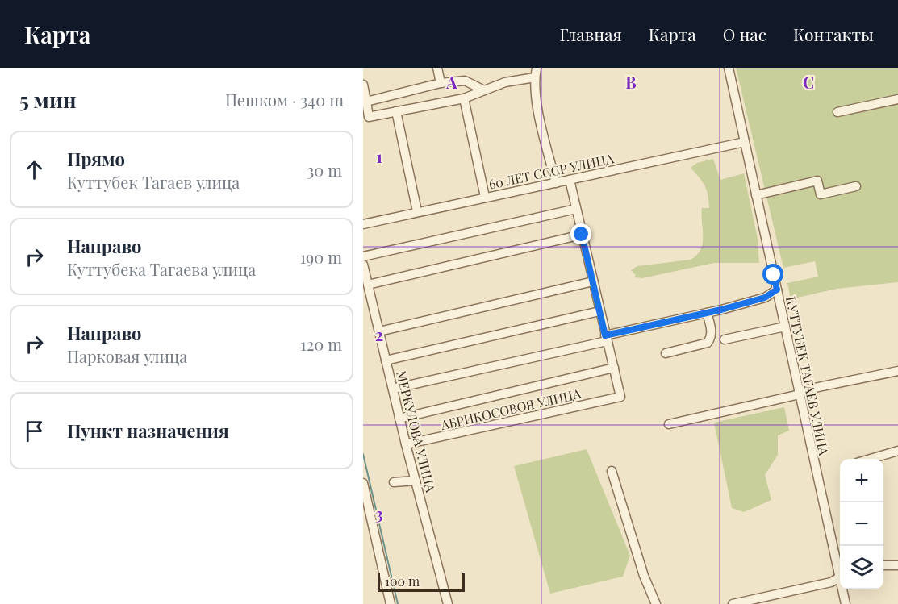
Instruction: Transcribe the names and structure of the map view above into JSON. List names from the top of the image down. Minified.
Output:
{"streets":{"street":["60 ЛЕТ СССР УЛИЦА","КУТТУБЕК ТАГАЕВ УЛИЦА","АБРИКОСОВОЯ УЛИЦА","МЕРКУЛОВА УЛИЦА"]},"crossings":[["60 ЛЕТ СССР УЛИЦА","КУТТУБЕК ТАГАЕВ УЛИЦА"],["АБРИКОСОВОЯ УЛИЦА","МЕРКУЛОВА УЛИЦА"]],"scale_bar":"100 m","page":{"header":"Карта","nav":["Главная","Карта","О нас","Контакты"],"heading":["5 мин","Пешком · 340 m"],"list":[["Прямо","Куттубек Тагаев улица","30 m"],["Направо","Куттубека Тагаева улица","190 m"],["Направо","Парковая улица","120 m"],"Пункт назначения"],"map_buttons":["+","−"],"scale":"100 m"},"grid":{"columns":["A","B","C"],"rows":["1","2","3"]}}
